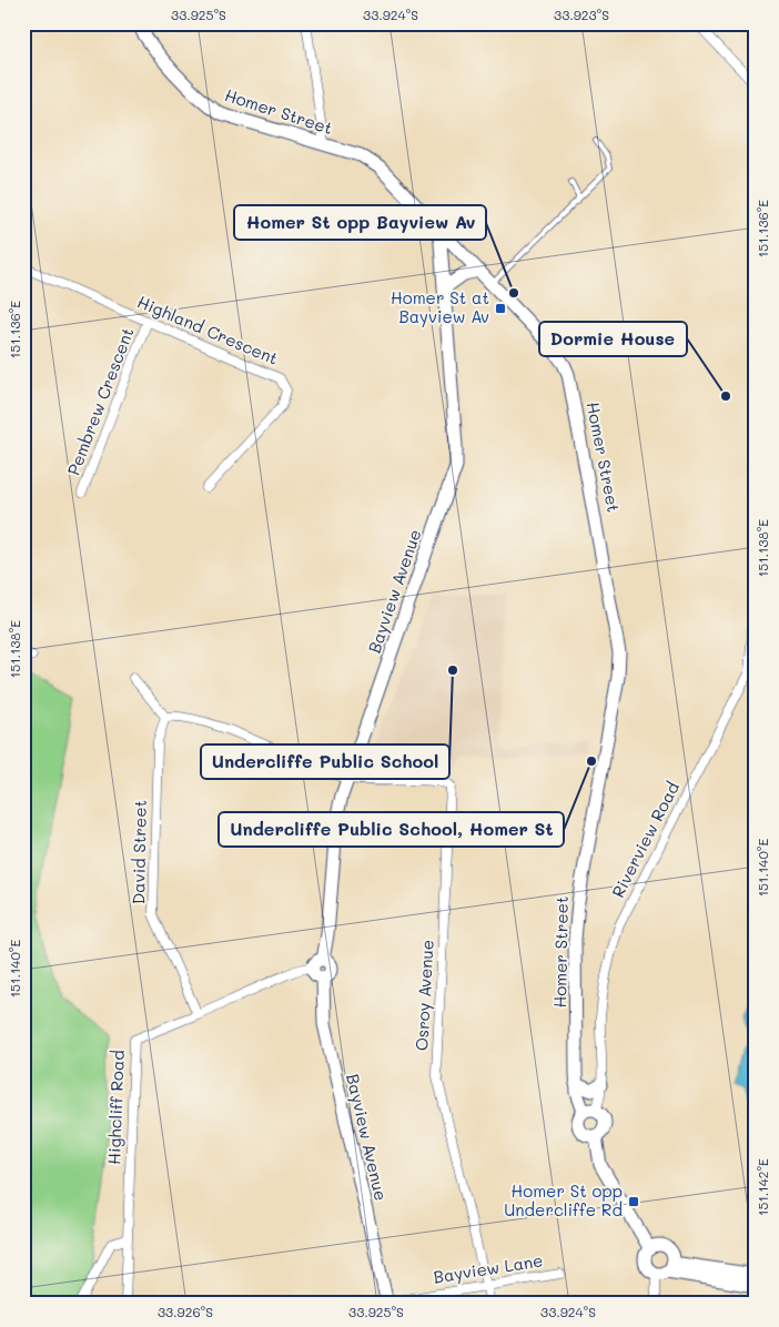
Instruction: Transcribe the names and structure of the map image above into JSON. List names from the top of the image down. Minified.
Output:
{"streets":{"main road":["Homer Street","Bayview Avenue"],"street":["Highland Crescent","Pembrew Crescent","Riverview Road","David Street","Osroy Avenue","Highcliff Road","Bayview Lane"]},"crossings":[["Homer Street","Bayview Avenue"],["Homer Street","Riverview Road"],["Highland Crescent","Pembrew Crescent"],["Bayview Avenue","Osroy Avenue"],["Bayview Avenue","Highcliff Road"],["Bayview Avenue","Bayview Lane"],["David Street","Highcliff Road"],["Osroy Avenue","Bayview Lane"]],"places":{"other":["Homer St opp Bayview Av","Dormie House","Undercliffe Public School","Undercliffe Public School, Homer St"],"transit":["Homer St at Bayview Av","Homer St opp Undercliffe Rd"]},"coordinates":["33.925°S","33.924°S","33.923°S","151.136°E","151.138°E","151.140°E","151.142°E","33.926°S"]}
